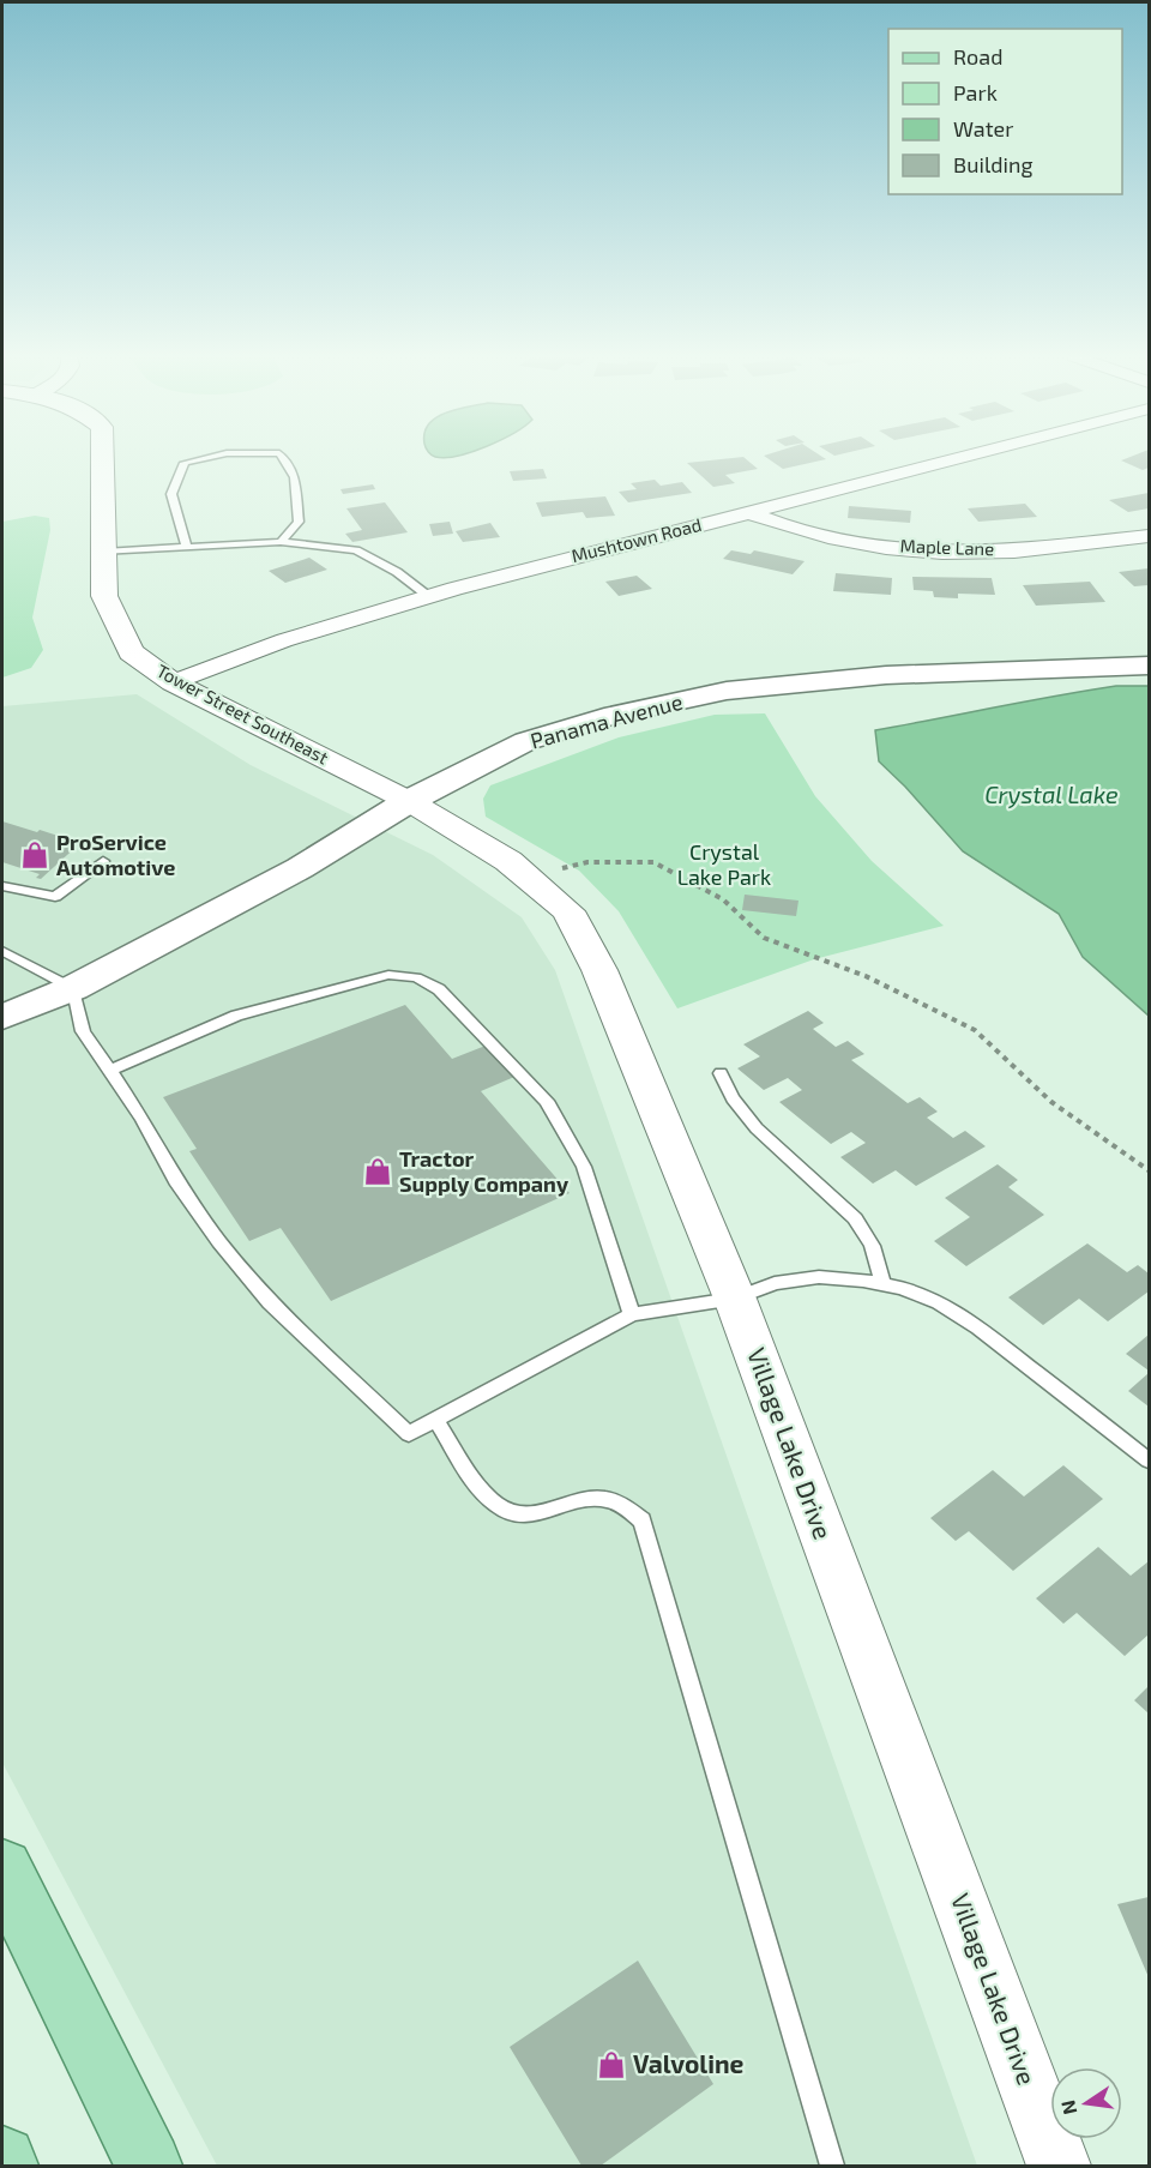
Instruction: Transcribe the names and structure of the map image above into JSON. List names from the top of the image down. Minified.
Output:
{"streets":{"main road":["Panama Avenue"],"street":["Mushtown Road","Maple Lane","Tower Street Southeast","Village Lake Drive"]},"crossings":[["Mushtown Road","Maple Lane"],["Mushtown Road","Tower Street Southeast"],["Tower Street Southeast","Panama Avenue"],["Tower Street Southeast","Village Lake Drive"],["Panama Avenue","Village Lake Drive"]],"water":["Crystal Lake"],"parks":["Crystal Lake Park"],"places":{"shop":["ProService Automotive","Tractor Supply Company","Valvoline"]},"legend":["Road","Park","Water","Building"],"north":"left"}
